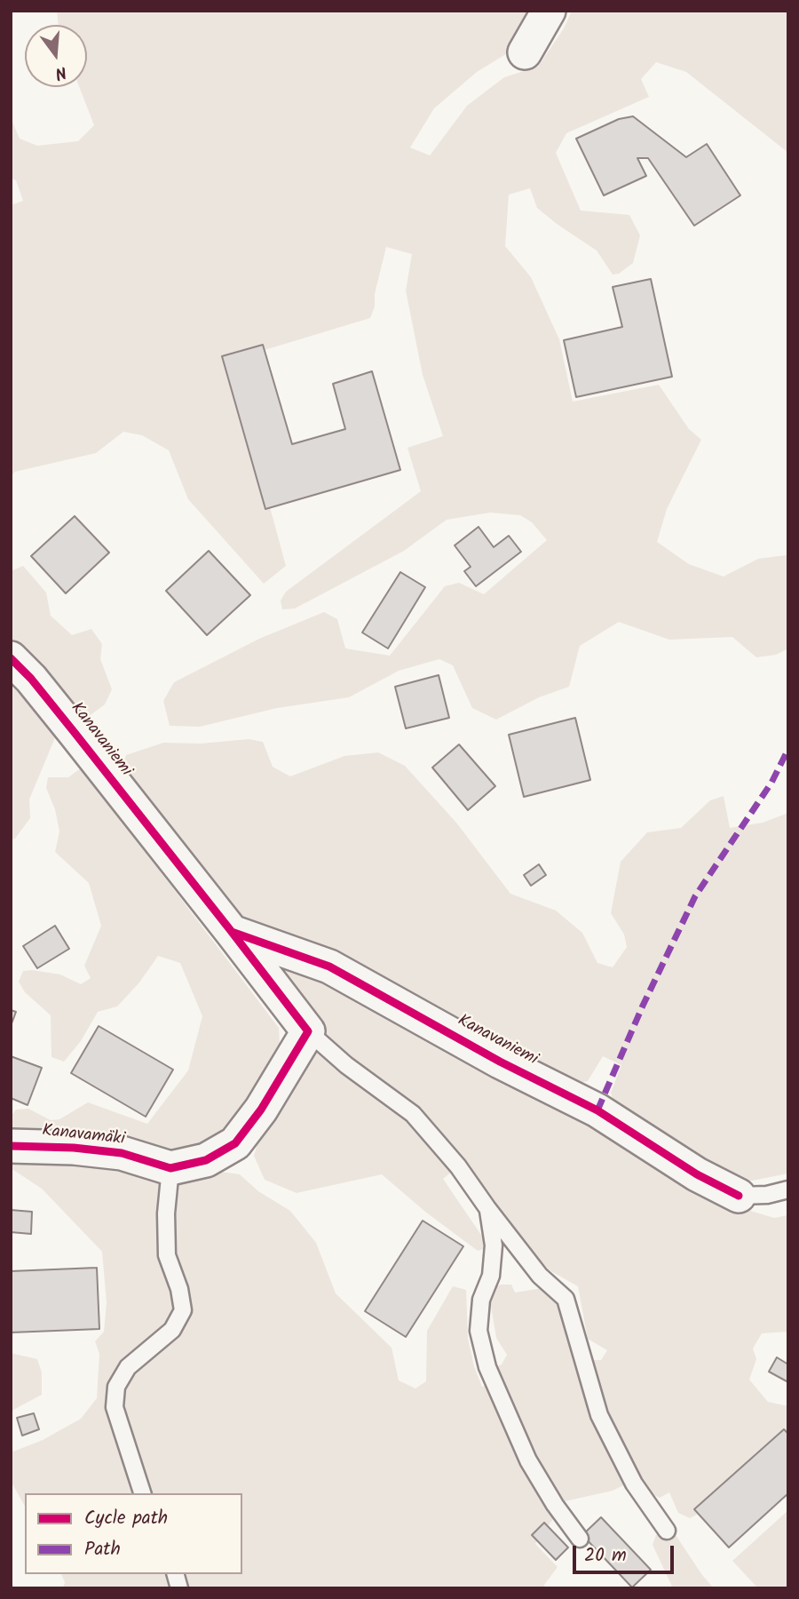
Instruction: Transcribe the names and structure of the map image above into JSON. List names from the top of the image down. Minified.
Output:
{"streets":{"street":["Kanavaniemi","Kanavamäki"]},"crossings":[["Kanavaniemi","Kanavamäki"]],"legend":["Cycle path","Path"],"scale_bar":"20 m","north":"bottom"}
